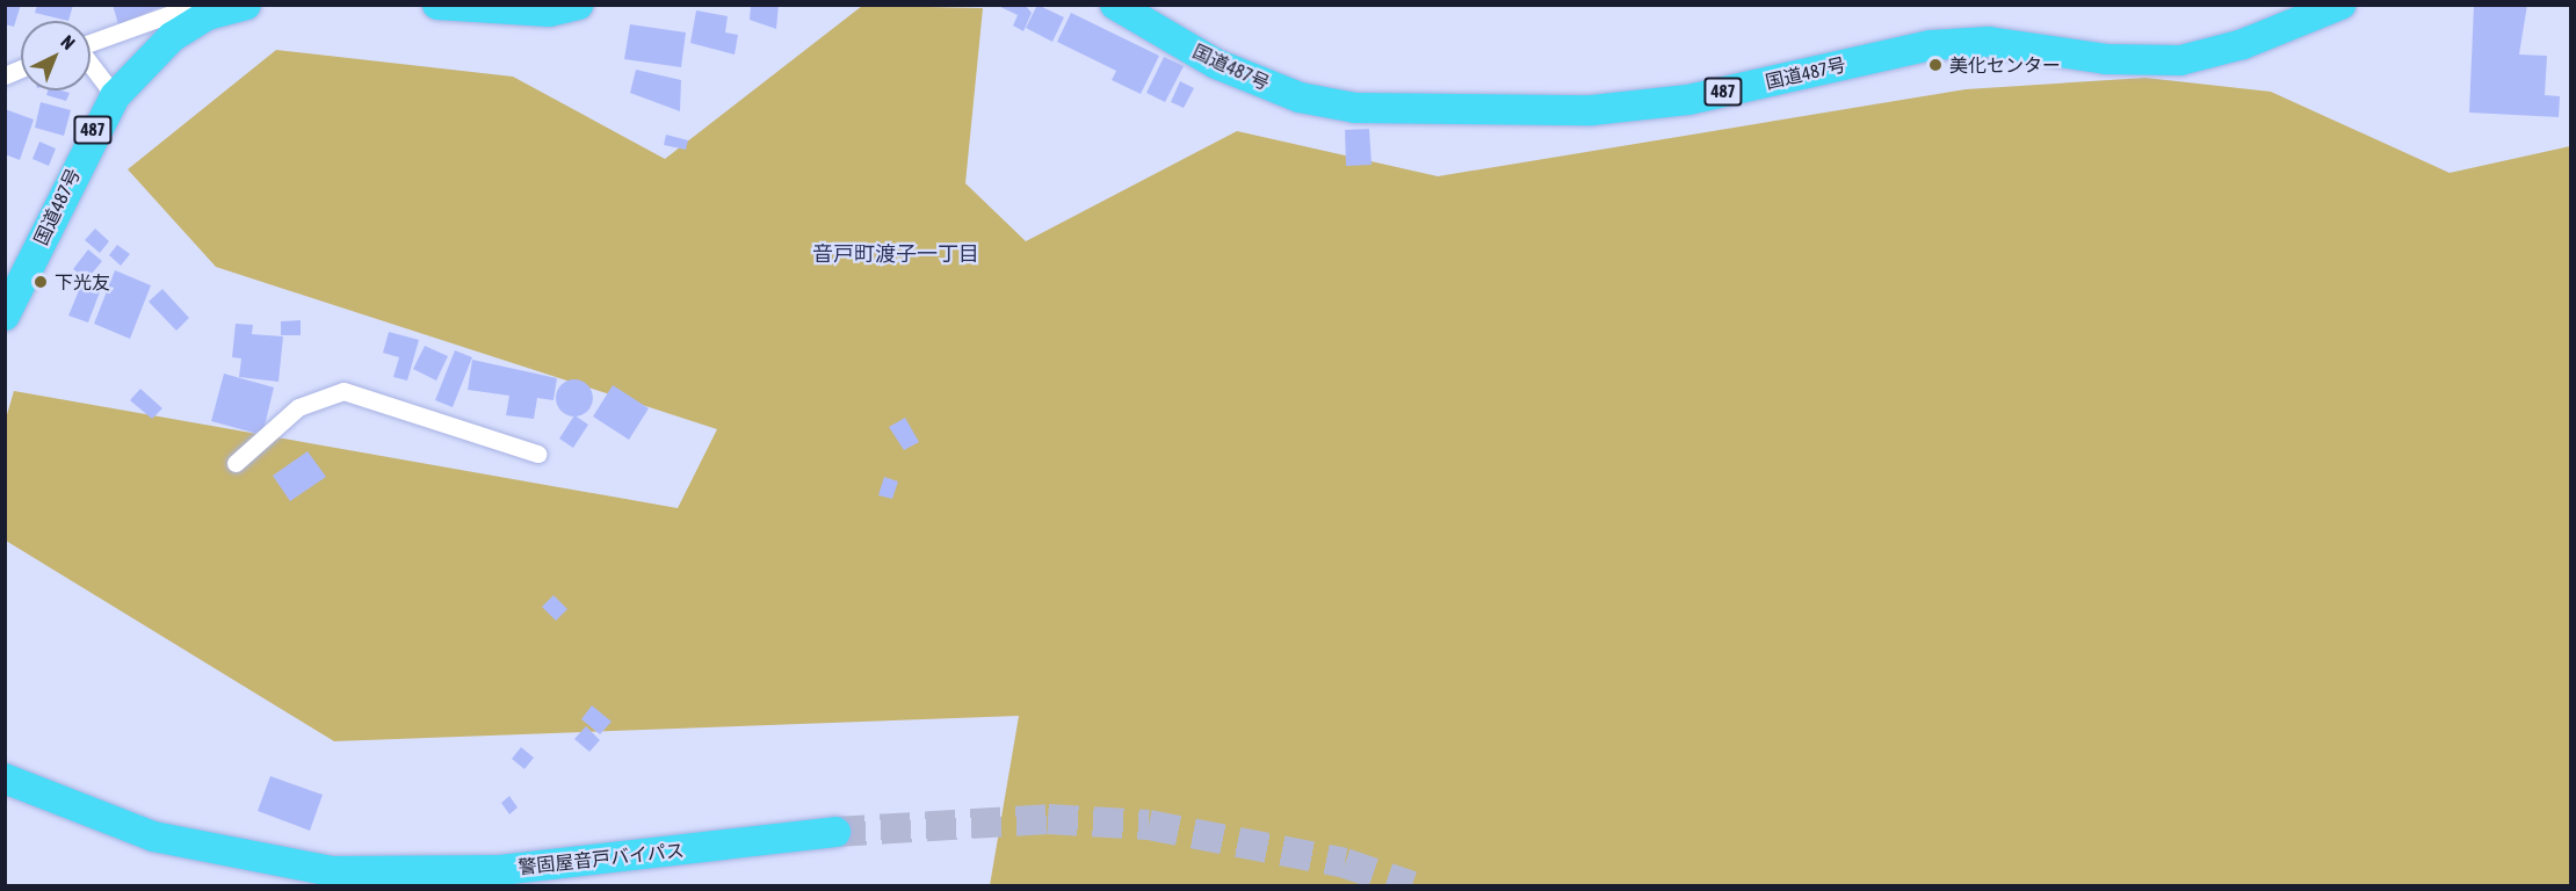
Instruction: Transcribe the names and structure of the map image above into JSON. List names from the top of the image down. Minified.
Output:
{"streets":{"highway":["国道487号","487","警固屋音戸バイパス"]},"districts":["音戸町渡子一丁目"],"places":["美化センター","下光友"],"north":"top right"}
